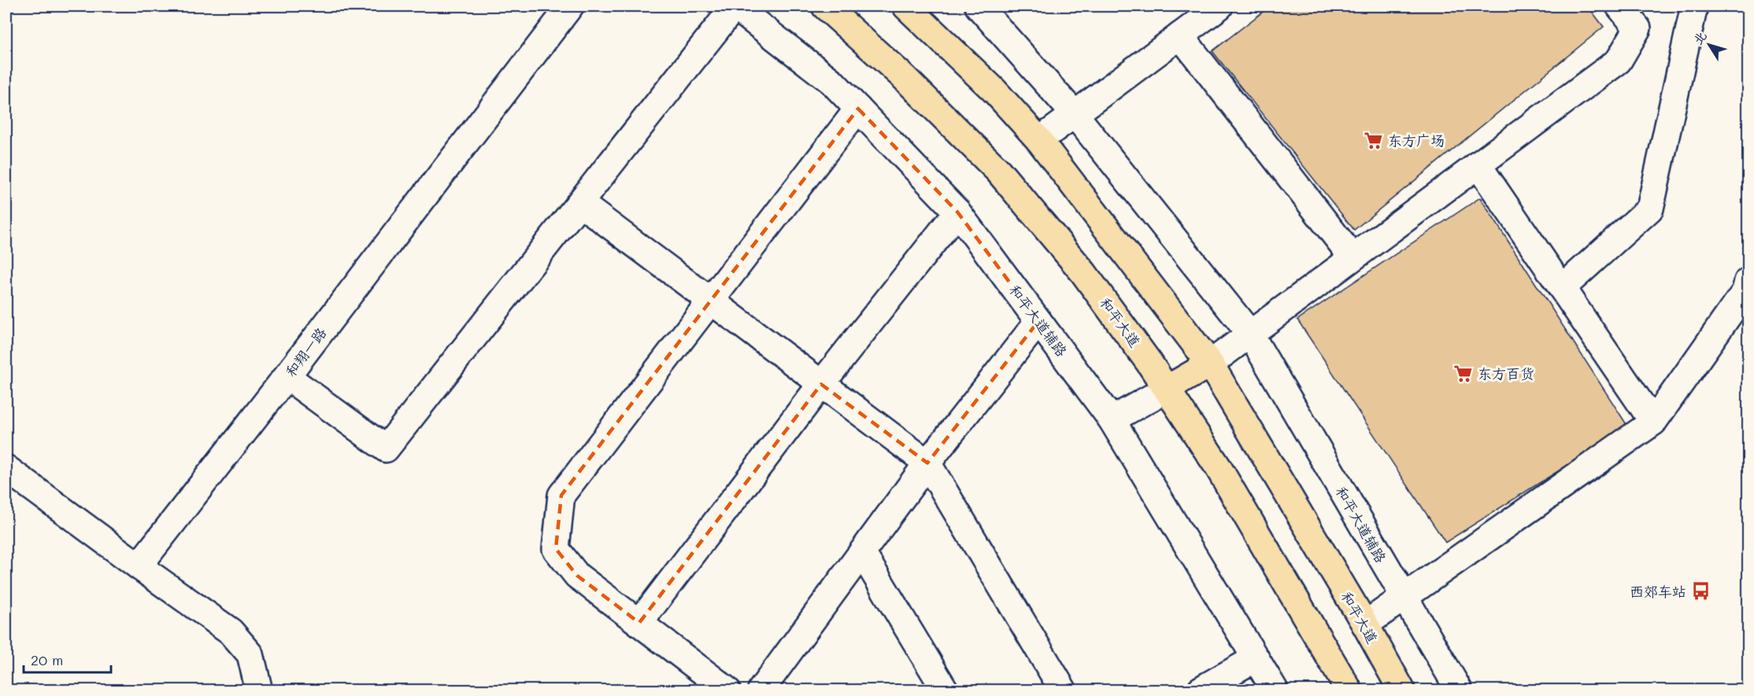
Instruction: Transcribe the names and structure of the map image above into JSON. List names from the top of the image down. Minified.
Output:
{"streets":{"highway":["和平大道"],"street":["和平大道辅路","和翔一路"]},"places":{"supermarket":["东方广场","东方百货"],"bus stop":["西郊车站"]},"scale_bar":"20 m","north":"top left"}
